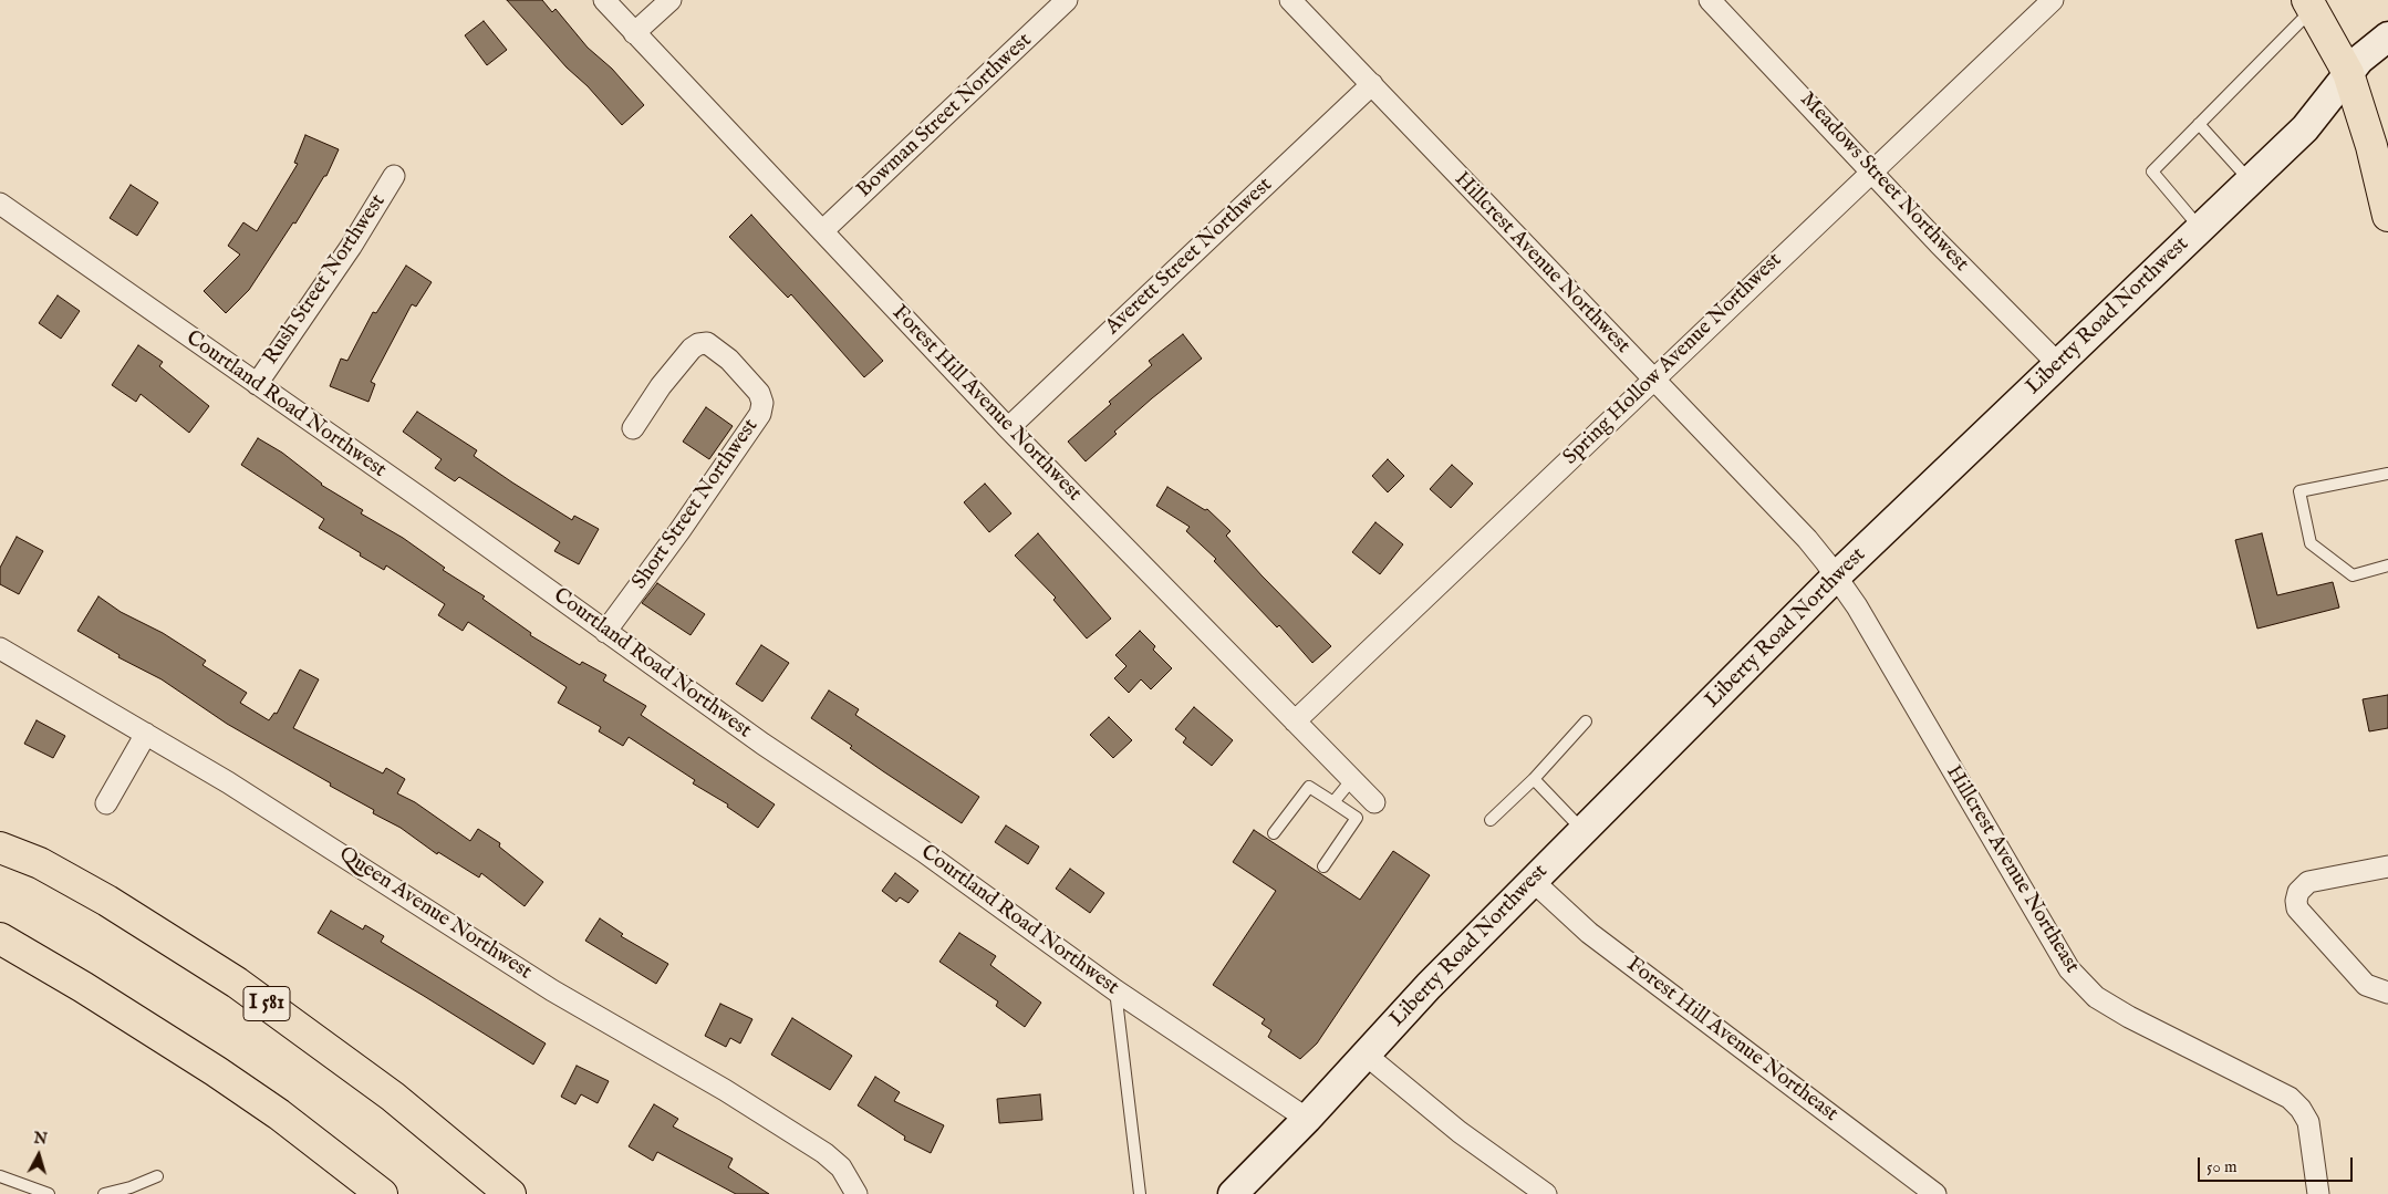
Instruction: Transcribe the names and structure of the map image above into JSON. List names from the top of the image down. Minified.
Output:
{"streets":{"main road":["I 581"],"street":["Bowman Street Northwest","Meadows Street Northwest","Averett Street Northwest","Hillcrest Avenue Northwest","Rush Street Northwest","Liberty Road Northwest","Spring Hollow Avenue Northwest","Forest Hill Avenue Northwest","Courtland Road Northwest","Short Street Northwest","Hillcrest Avenue Northeast","Queen Avenue Northwest","Forest Hill Avenue Northeast"]},"crossings":[["Bowman Street Northwest","Forest Hill Avenue Northwest"],["Meadows Street Northwest","Liberty Road Northwest"],["Meadows Street Northwest","Spring Hollow Avenue Northwest"],["Averett Street Northwest","Hillcrest Avenue Northwest"],["Averett Street Northwest","Forest Hill Avenue Northwest"],["Hillcrest Avenue Northwest","Liberty Road Northwest"],["Hillcrest Avenue Northwest","Spring Hollow Avenue Northwest"],["Hillcrest Avenue Northwest","Hillcrest Avenue Northeast"],["Rush Street Northwest","Courtland Road Northwest"],["Liberty Road Northwest","Courtland Road Northwest"],["Liberty Road Northwest","Hillcrest Avenue Northeast"],["Liberty Road Northwest","Forest Hill Avenue Northeast"],["Spring Hollow Avenue Northwest","Forest Hill Avenue Northwest"],["Courtland Road Northwest","Short Street Northwest"]],"scale_bar":"50 m","north":"top"}
